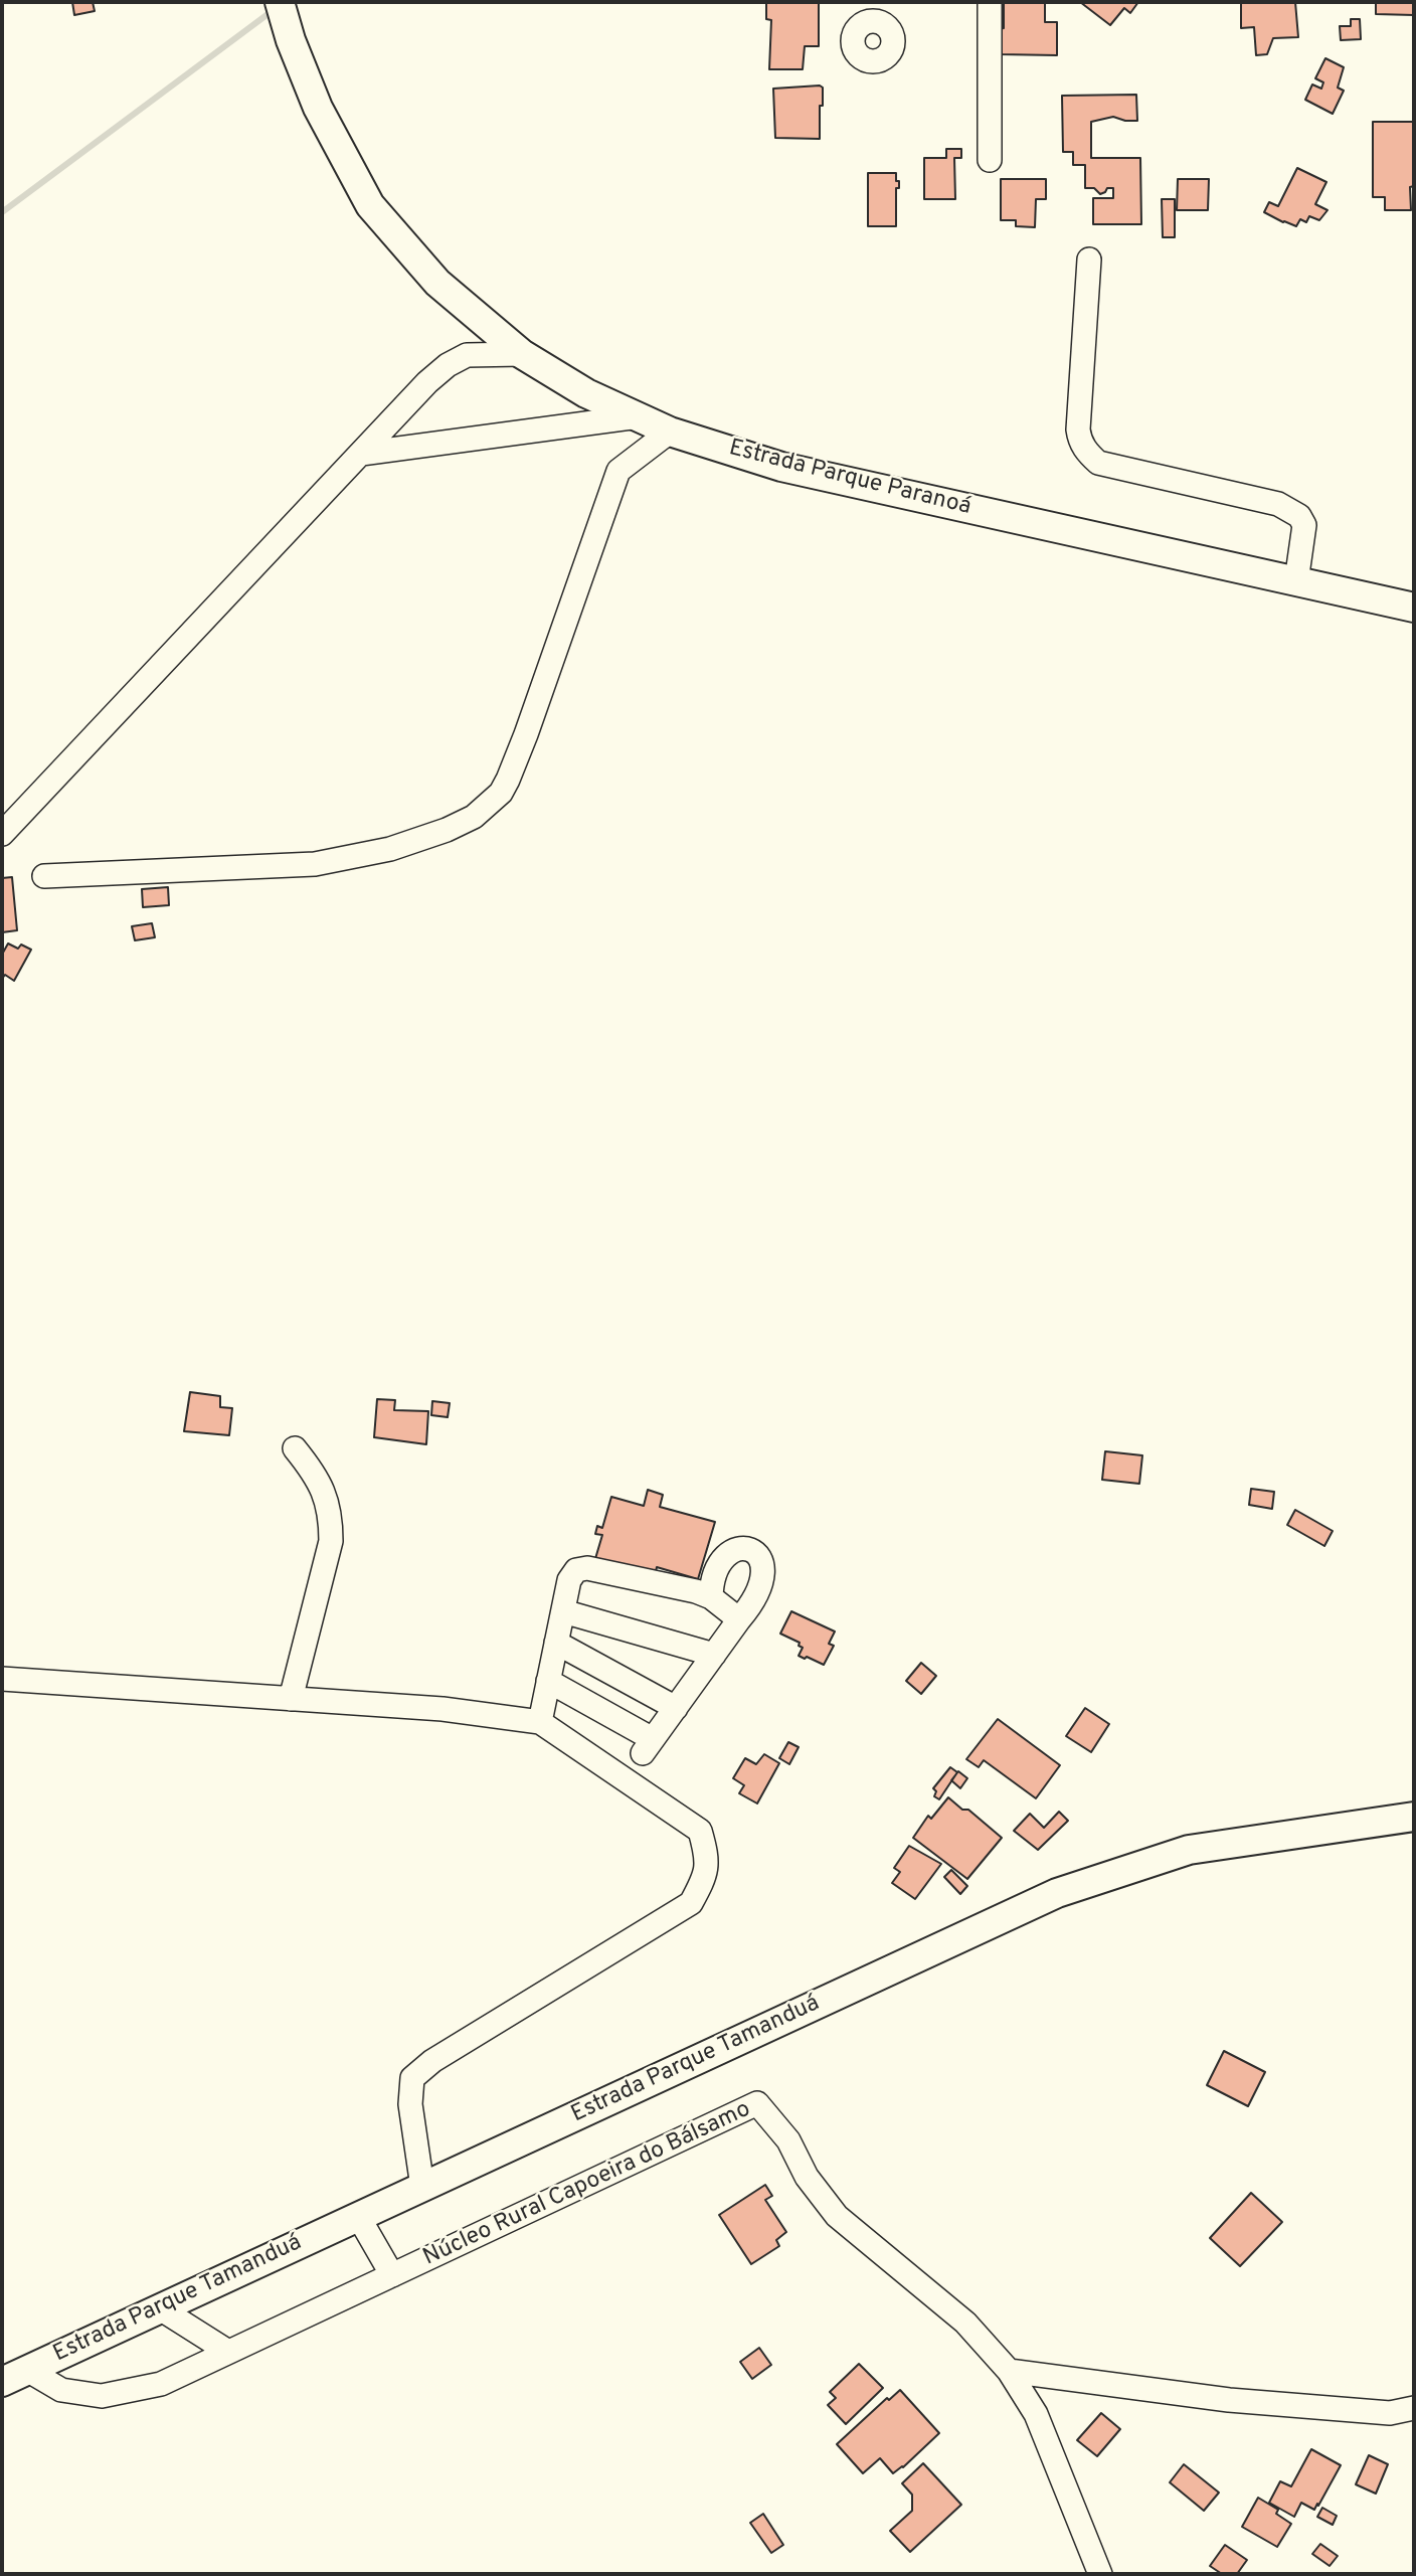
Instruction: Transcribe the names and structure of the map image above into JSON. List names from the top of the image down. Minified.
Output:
{"streets":{"main road":["Estrada Parque Paranoá","Estrada Parque Tamanduá"],"street":["Núcleo Rural Capoeira do Bálsamo"]},"crossings":[["Estrada Parque Tamanduá","Núcleo Rural Capoeira do Bálsamo"]]}
